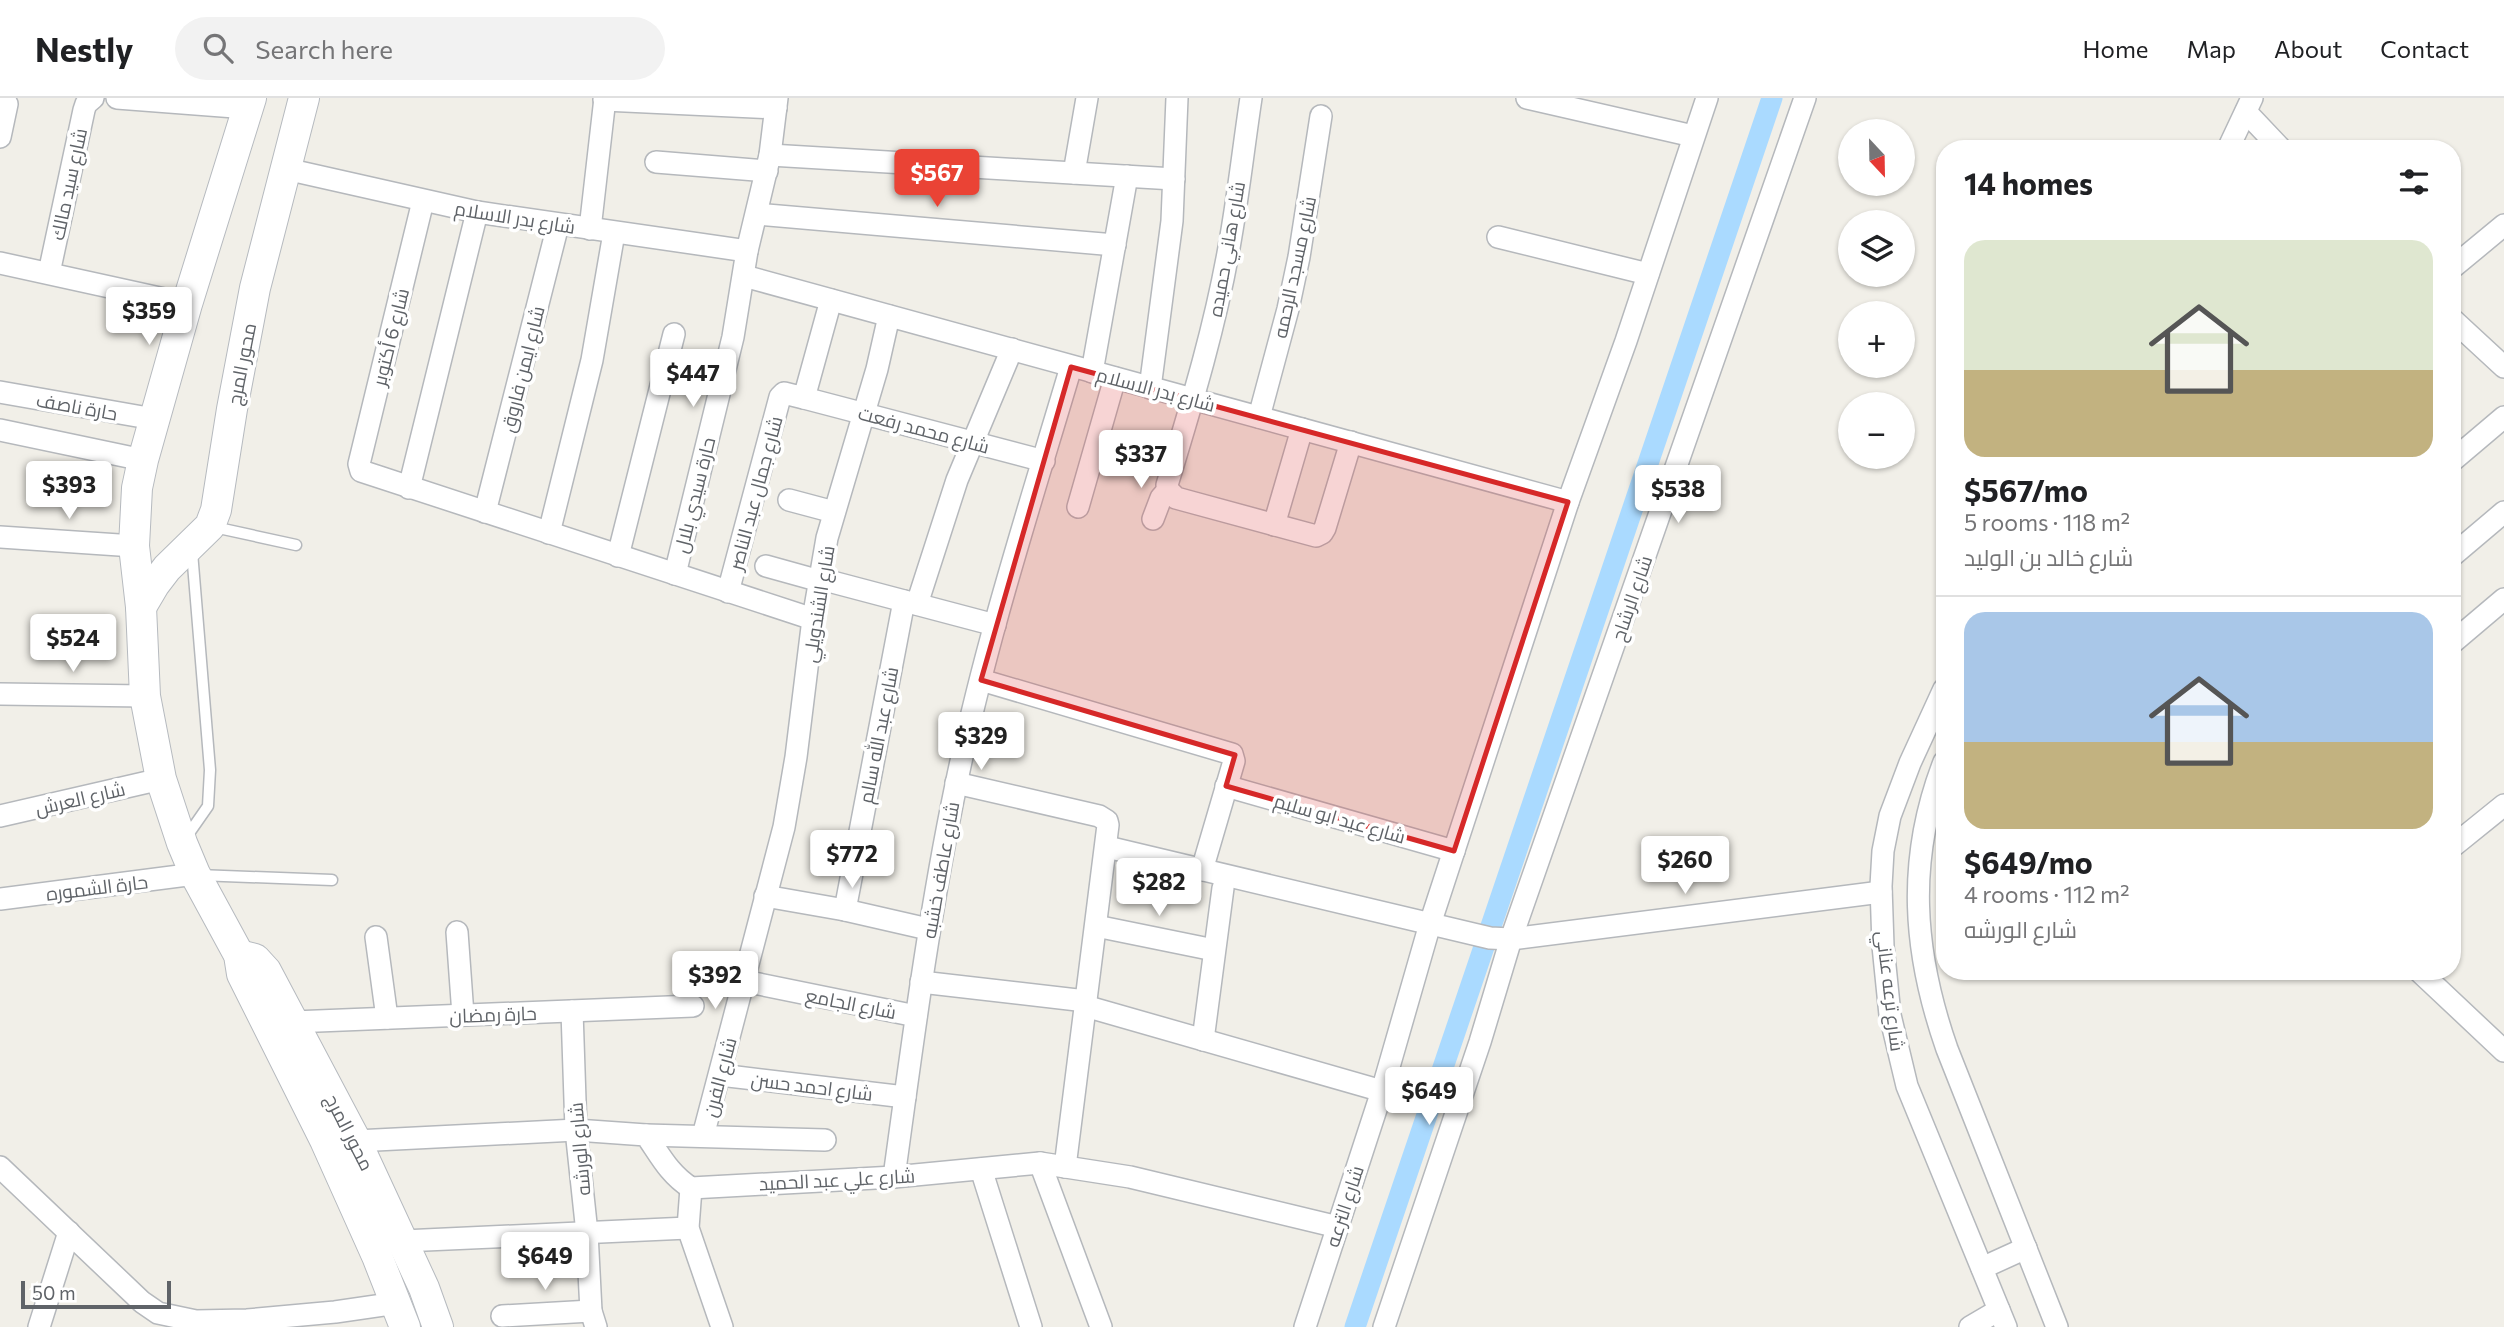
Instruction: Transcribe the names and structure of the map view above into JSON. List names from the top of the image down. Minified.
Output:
{"streets":{"main road":["محور المرج"],"street":["شارع سيد مالك","شارع بدر الاسلام","شارع هاني حميده","شارع مسجد الرحمه","شارع 6 أكتوبر","شارع ايمن فاروق","حارة ناصف","شارع محمد رفعت","شارع جمال عبد الناصر","حارة سيدي بلال","شارع الرشاح","شارع الشندويلي","شارع عبد الله سالم","شارع العرش","شارع عيد ابو سليم","شارع عاطف خشبه","حارة الشموره","شارع ترعه عناني","شارع الجامع","حارة رمضان","شارع الفرن","شارع احمد حسن","شارع الورشه","شارع علي عبد الحميد","شارع الترعه"]},"crossings":[["شارع بدر الاسلام","شارع هاني حميده"],["شارع بدر الاسلام","شارع مسجد الرحمه"],["شارع بدر الاسلام","شارع 6 أكتوبر"],["شارع بدر الاسلام","محور المرج"],["شارع بدر الاسلام","شارع ايمن فاروق"],["شارع بدر الاسلام","شارع جمال عبد الناصر"],["شارع بدر الاسلام","حارة سيدي بلال"],["شارع بدر الاسلام","شارع الشندويلي"],["شارع بدر الاسلام","شارع عبد الله سالم"],["شارع بدر الاسلام","شارع عاطف خشبه"],["محور المرج","حارة ناصف"],["محور المرج","شارع العرش"],["محور المرج","حارة الشموره"],["محور المرج","حارة رمضان"],["شارع محمد رفعت","شارع جمال عبد الناصر"],["شارع محمد رفعت","شارع الشندويلي"],["شارع محمد رفعت","شارع عبد الله سالم"],["شارع محمد رفعت","شارع عاطف خشبه"],["شارع الشندويلي","شارع الفرن"],["شارع عاطف خشبه","شارع الجامع"],["شارع عاطف خشبه","شارع احمد حسن"],["شارع عاطف خشبه","شارع علي عبد الحميد"],["شارع الجامع","شارع الفرن"],["حارة رمضان","شارع الورشه"],["شارع الفرن","شارع احمد حسن"],["شارع علي عبد الحميد","شارع الترعه"]],"scale_bar":"50 m","north":"bottom","page":{"header":"Nestly","search":"Search here","nav":["Home","Map","About","Contact"],"map_buttons":["+","−"],"heading":"14 homes","price":["$567","$359","$447","$337","$393","$538","$524","$329","$772","$260","$282","$392","$649","$649"],"list":[{"name":"$567/mo","note":"5 rooms · 118 m² · شارع خالد بن الوليد"},{"name":"$649/mo","note":"4 rooms · 112 m² · شارع الورشه"}],"scale":"50 m"}}
